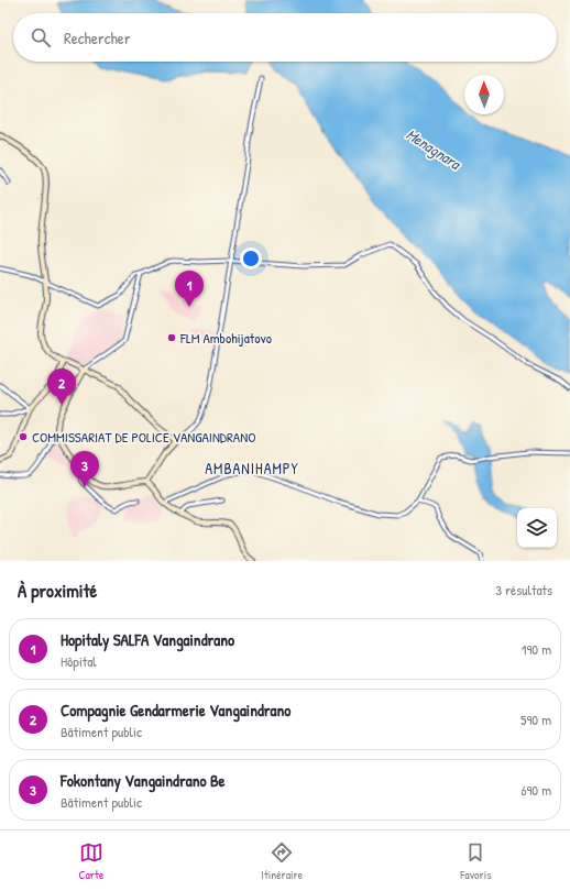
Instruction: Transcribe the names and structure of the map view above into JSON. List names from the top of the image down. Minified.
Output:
{"districts":["AMBANIHAMPY"],"water":["Menagnara"],"places":["FLM Ambohijatovo","COMMISSARIAT DE POLICE VANGAINDRANO"],"north":"top","page":{"search":"Rechercher","pins":["1","2","3"],"heading":["À proximité","3 résultats"],"list":[{"mark":"1","name":"Hopitaly SALFA Vangaindrano","note":"Hôpital","value":"190 m"},{"mark":"2","name":"Compagnie Gendarmerie Vangaindrano","note":"Bâtiment public","value":"590 m"},{"mark":"3","name":"Fokontany Vangaindrano Be","note":"Bâtiment public","value":"690 m"}],"nav":["Carte","Itinéraire","Favoris"]}}
